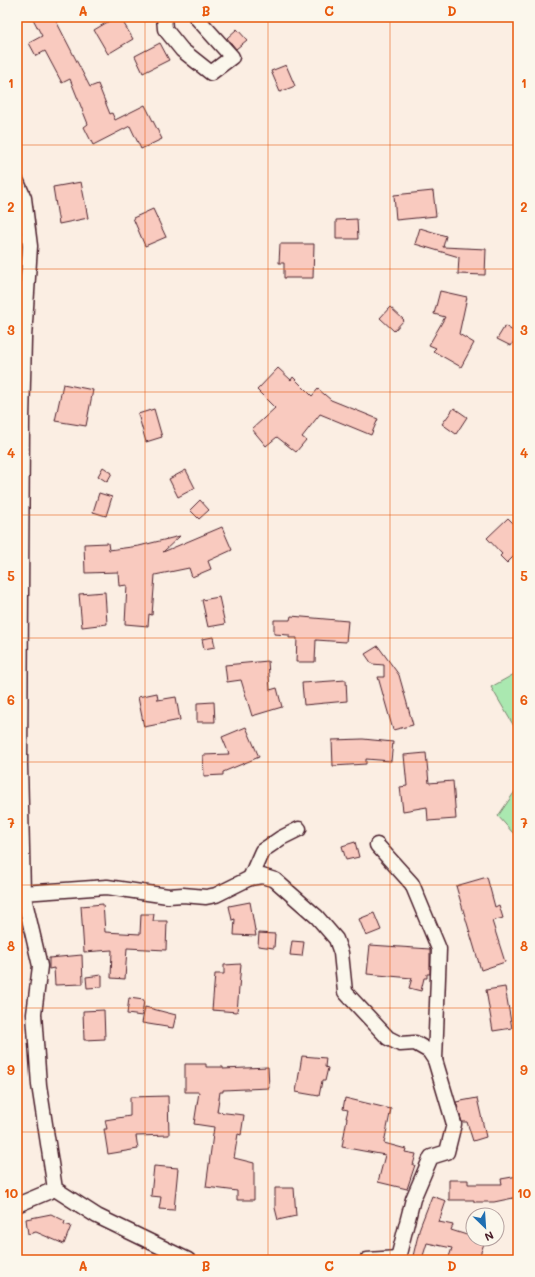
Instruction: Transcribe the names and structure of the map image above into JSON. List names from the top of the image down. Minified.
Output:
{"north":"bottom right","grid":{"columns":["A","B","C","D"],"rows":["1","2","3","4","5","6","7","8","9","10"]}}
